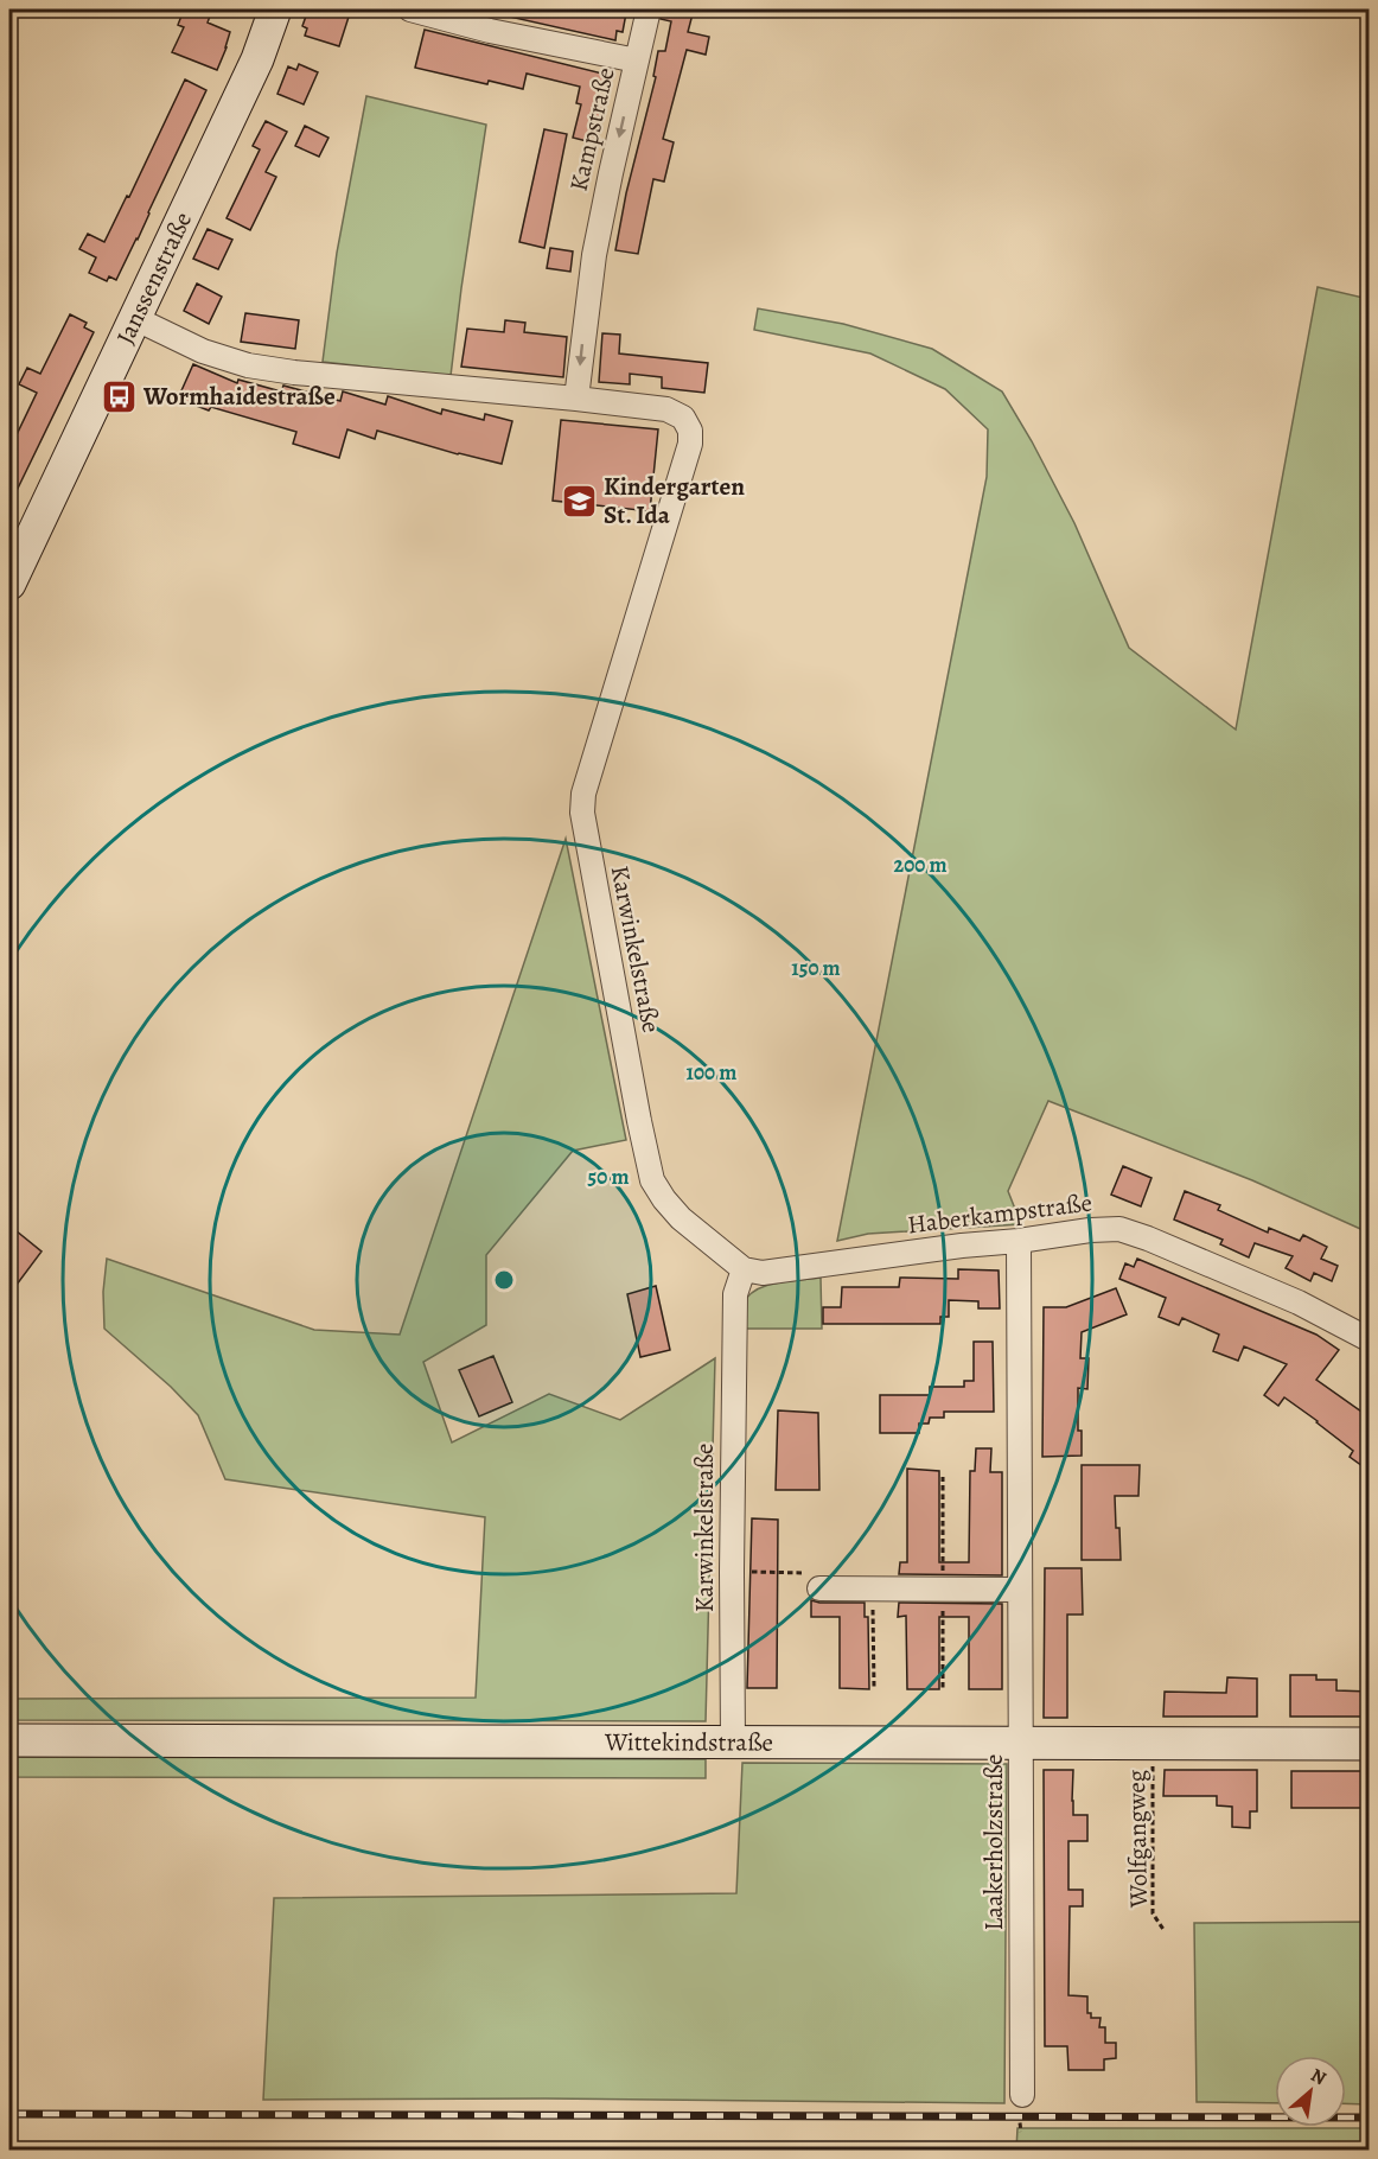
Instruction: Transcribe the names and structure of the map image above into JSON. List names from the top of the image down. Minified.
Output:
{"streets":{"main road":["Janssenstraße","Wittekindstraße"],"street":["Kampstraße","Karwinkelstraße","Haberkampstraße","Laakerholzstraße"],"path":["Wolfgangweg"]},"crossings":[["Kampstraße","Karwinkelstraße"],["Karwinkelstraße","Haberkampstraße"],["Karwinkelstraße","Wittekindstraße"],["Haberkampstraße","Laakerholzstraße"],["Wittekindstraße","Wolfgangweg"],["Wittekindstraße","Laakerholzstraße"]],"one_way":["Kampstraße"],"places":{"bus stop":["Wormhaidestraße"],"school or university":["Kindergarten St. Ida"]},"north":"top right","rings":["200 m","150 m","100 m","50 m"]}
